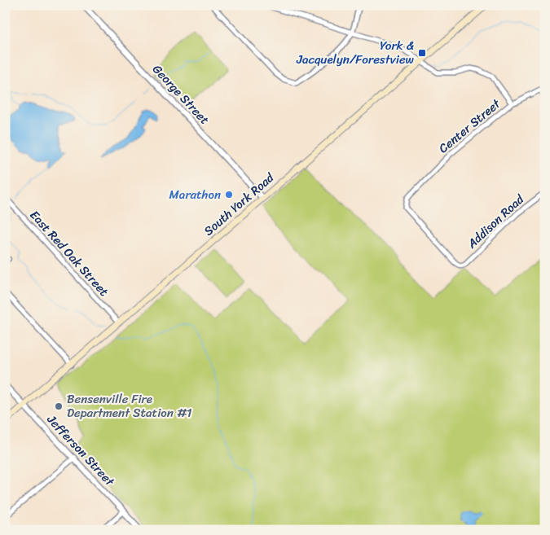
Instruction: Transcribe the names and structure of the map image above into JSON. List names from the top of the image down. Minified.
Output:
{"streets":{"main road":["South York Road"],"street":["George Street","Center Street","Addison Road","East Red Oak Street","Jefferson Street"]},"crossings":[["George Street","South York Road"],["Center Street","Addison Road"],["South York Road","East Red Oak Street"],["South York Road","Jefferson Street"]],"places":{"transit":["York & Jacquelyn/Forestview"],"other":["Marathon","Bensenville Fire Department Station #1"]}}
